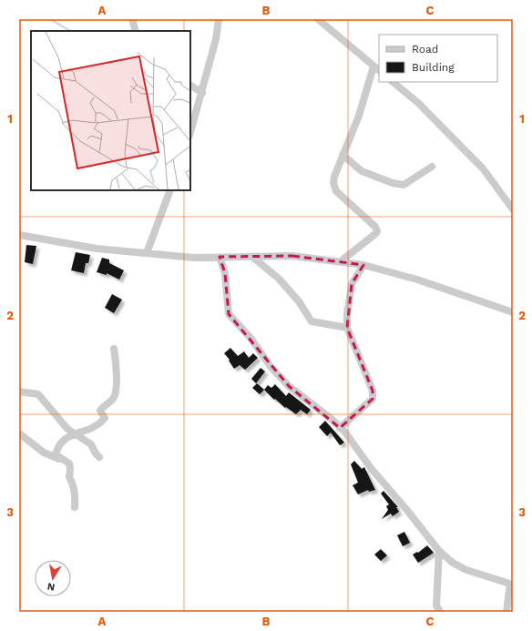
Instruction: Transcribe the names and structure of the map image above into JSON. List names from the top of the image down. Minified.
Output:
{"legend":["Road","Building"],"north":"bottom","grid":{"columns":["A","B","C"],"rows":["1","2","3"]}}
